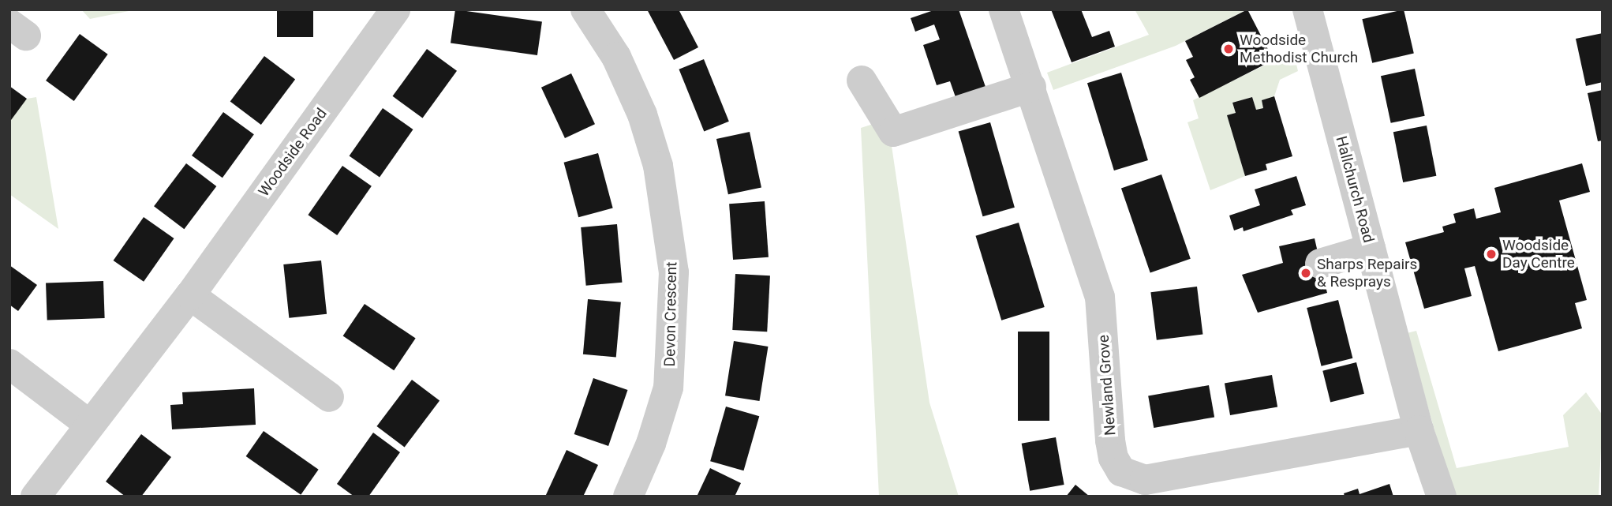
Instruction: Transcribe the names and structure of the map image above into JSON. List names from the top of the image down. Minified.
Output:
{"streets":{"street":["Woodside Road","Hallchurch Road","Devon Crescent","Newland Grove"]},"crossings":[["Hallchurch Road","Newland Grove"]],"places":["Woodside Methodist Church","Woodside Day Centre","Sharps Repairs & Resprays"]}
